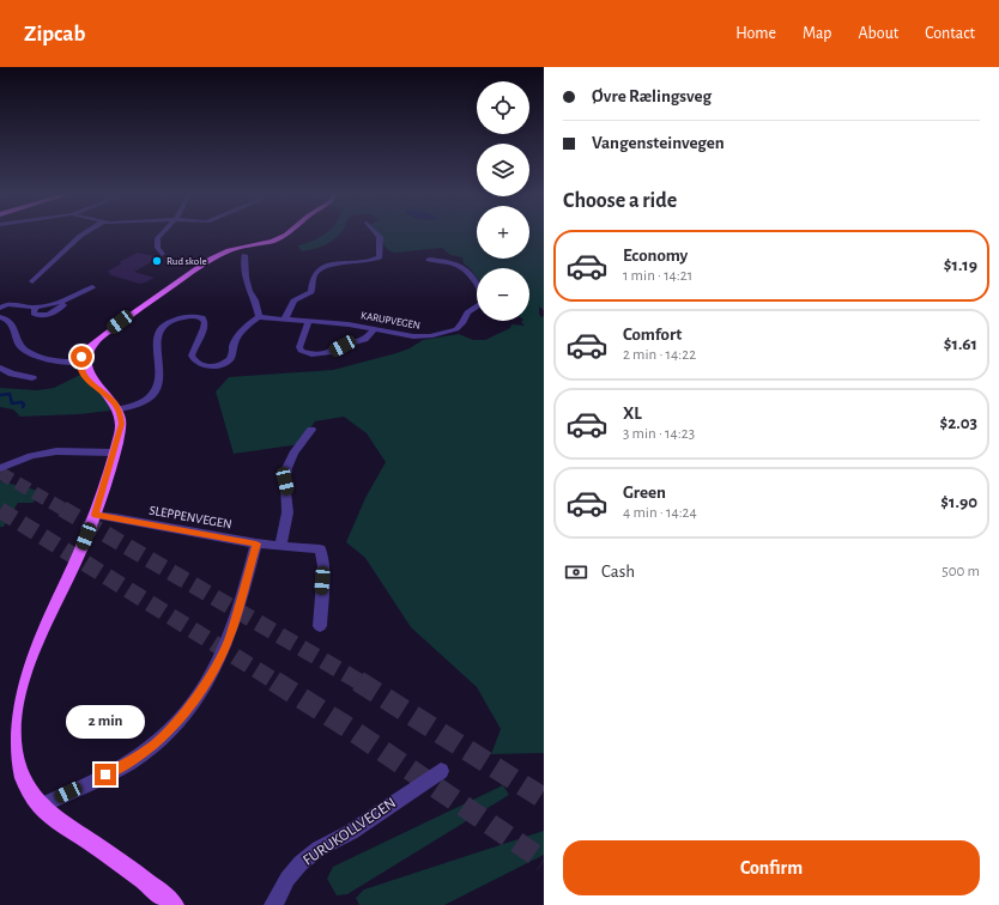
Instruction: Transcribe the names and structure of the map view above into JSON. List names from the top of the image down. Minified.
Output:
{"streets":{"street":["KARUPVEGEN","SLEPPENVEGEN","FURUKOLLVEGEN"]},"places":["Rud skole"],"page":{"header":"Zipcab","nav":["Home","Map","About","Contact"],"banner":["Øvre Rælingsveg","Vangensteinvegen"],"map_buttons":["+","−"],"heading":"Choose a ride","list":[{"name":"Economy","note":"1 min · 14:21","value":"$1.19"},{"name":"Comfort","note":"2 min · 14:22","value":"$1.61"},{"name":"XL","note":"3 min · 14:23","value":"$2.03"},{"name":"Green","note":"4 min · 14:24","value":"$1.90"}],"pay":["Cash","500 m"],"bubble":"2 min","buttons":"Confirm"}}
